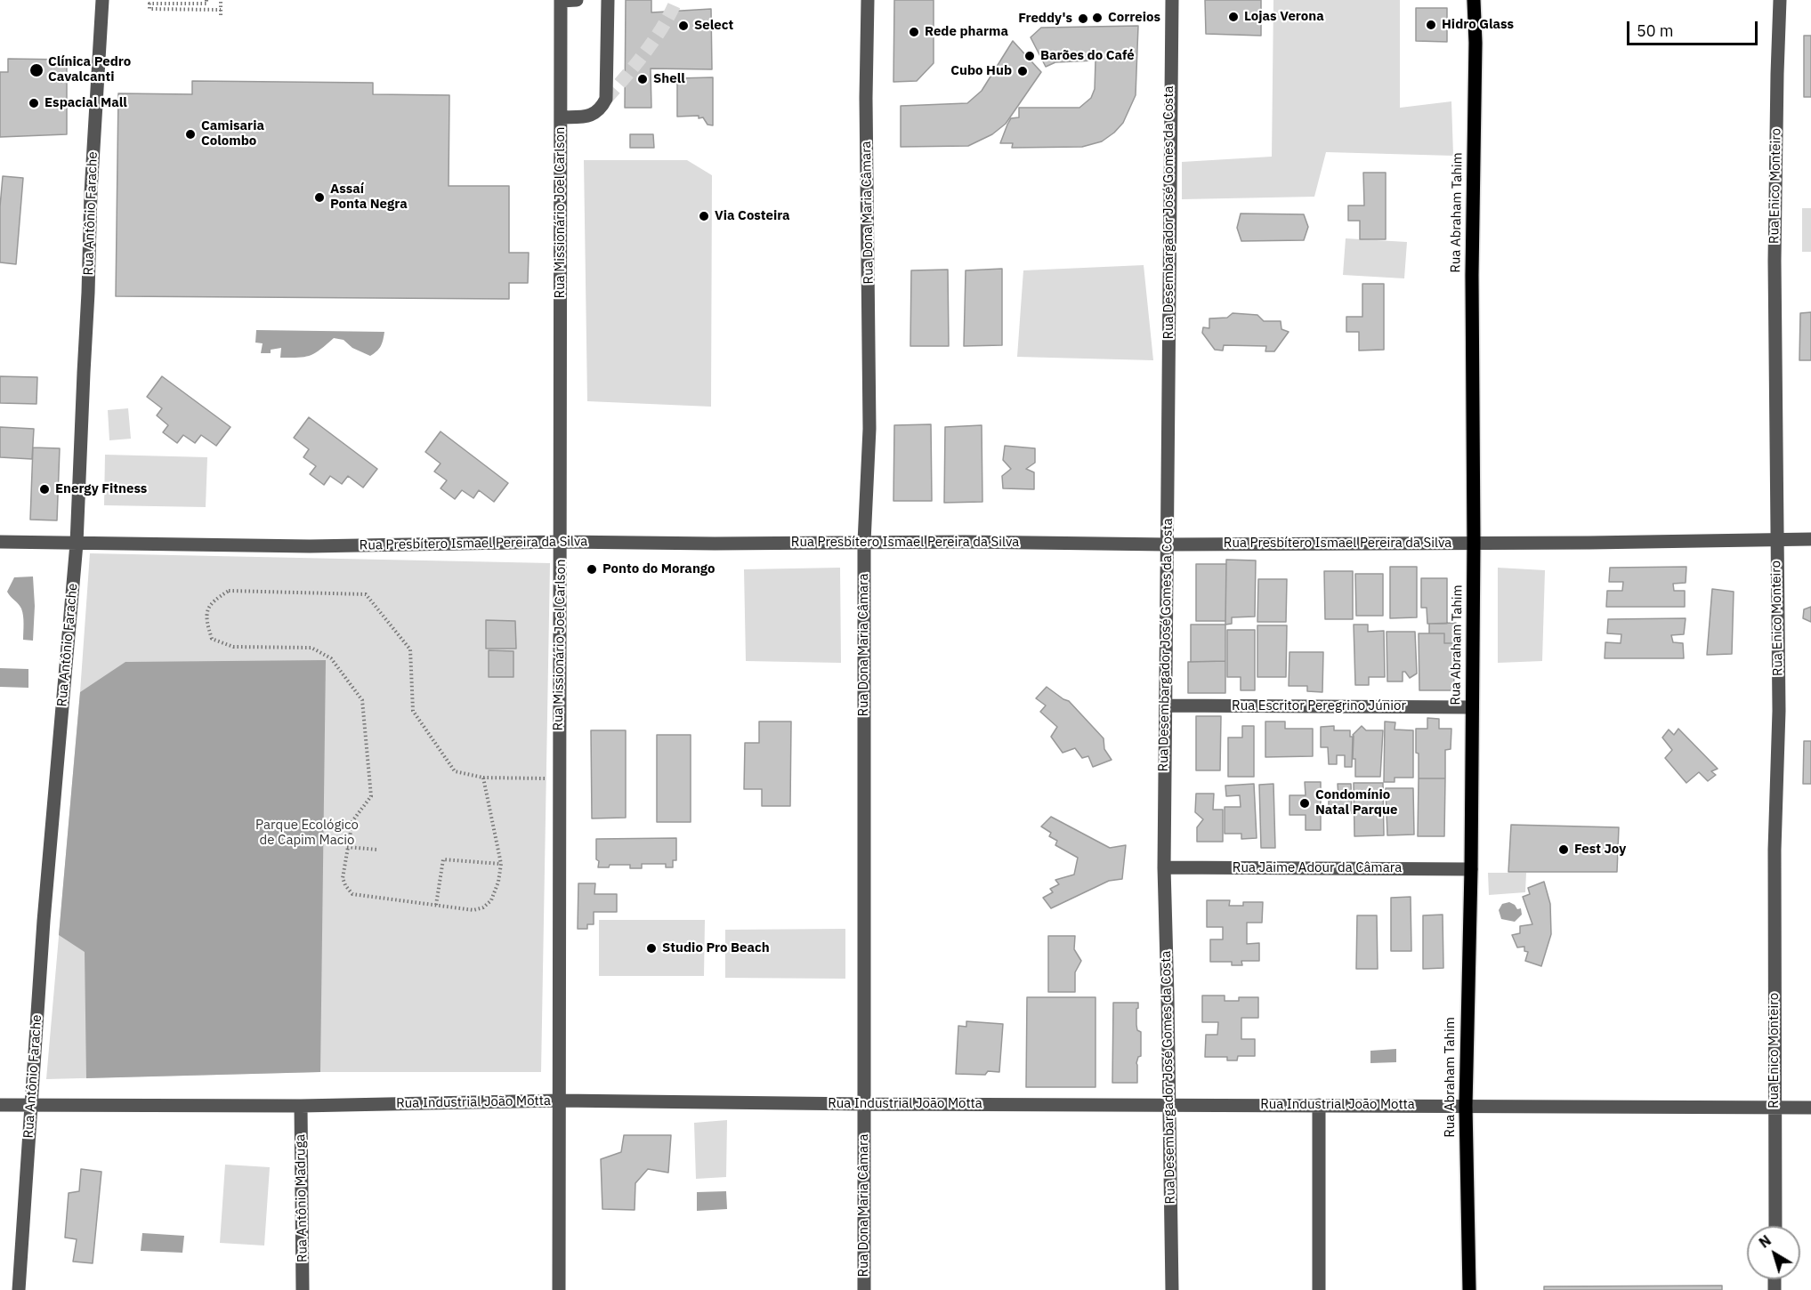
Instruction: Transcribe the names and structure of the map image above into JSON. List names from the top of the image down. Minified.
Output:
{"streets":{"main road":["Rua Abraham Tahim"],"street":["Rua Enico Monteiro","Rua Missionário Joel Carlson","Rua Dona Maria Câmara","Rua Desembargador José Gomes da Costa","Rua Antônio Farache","Rua Presbítero Ismael Pereira da Silva","Rua Escritor Peregrino Júnior","Rua Jaime Adour da Câmara","Rua Industrial João Motta","Rua Antônio Madruga"]},"crossings":[["Rua Enico Monteiro","Rua Presbítero Ismael Pereira da Silva"],["Rua Enico Monteiro","Rua Industrial João Motta"],["Rua Missionário Joel Carlson","Rua Presbítero Ismael Pereira da Silva"],["Rua Missionário Joel Carlson","Rua Industrial João Motta"],["Rua Dona Maria Câmara","Rua Presbítero Ismael Pereira da Silva"],["Rua Dona Maria Câmara","Rua Industrial João Motta"],["Rua Desembargador José Gomes da Costa","Rua Presbítero Ismael Pereira da Silva"],["Rua Desembargador José Gomes da Costa","Rua Escritor Peregrino Júnior"],["Rua Desembargador José Gomes da Costa","Rua Jaime Adour da Câmara"],["Rua Desembargador José Gomes da Costa","Rua Industrial João Motta"],["Rua Abraham Tahim","Rua Presbítero Ismael Pereira da Silva"],["Rua Abraham Tahim","Rua Escritor Peregrino Júnior"],["Rua Abraham Tahim","Rua Jaime Adour da Câmara"],["Rua Abraham Tahim","Rua Industrial João Motta"],["Rua Antônio Farache","Rua Presbítero Ismael Pereira da Silva"],["Rua Antônio Farache","Rua Industrial João Motta"],["Rua Industrial João Motta","Rua Antônio Madruga"]],"parks":["Parque Ecológico de Capim Macio"],"places":["Lojas Verona","Correios","Freddy's","Hidro Glass","Select","Rede pharma","Barões do Café","Clínica Pedro Cavalcanti","Cubo Hub","Shell","Espacial Mall","Camisaria Colombo","Assaí Ponta Negra","Via Costeira","Energy Fitness","Ponto do Morango","Condomínio Natal Parque","Fest Joy","Studio Pro Beach"],"scale_bar":"50 m","north":"top left"}
